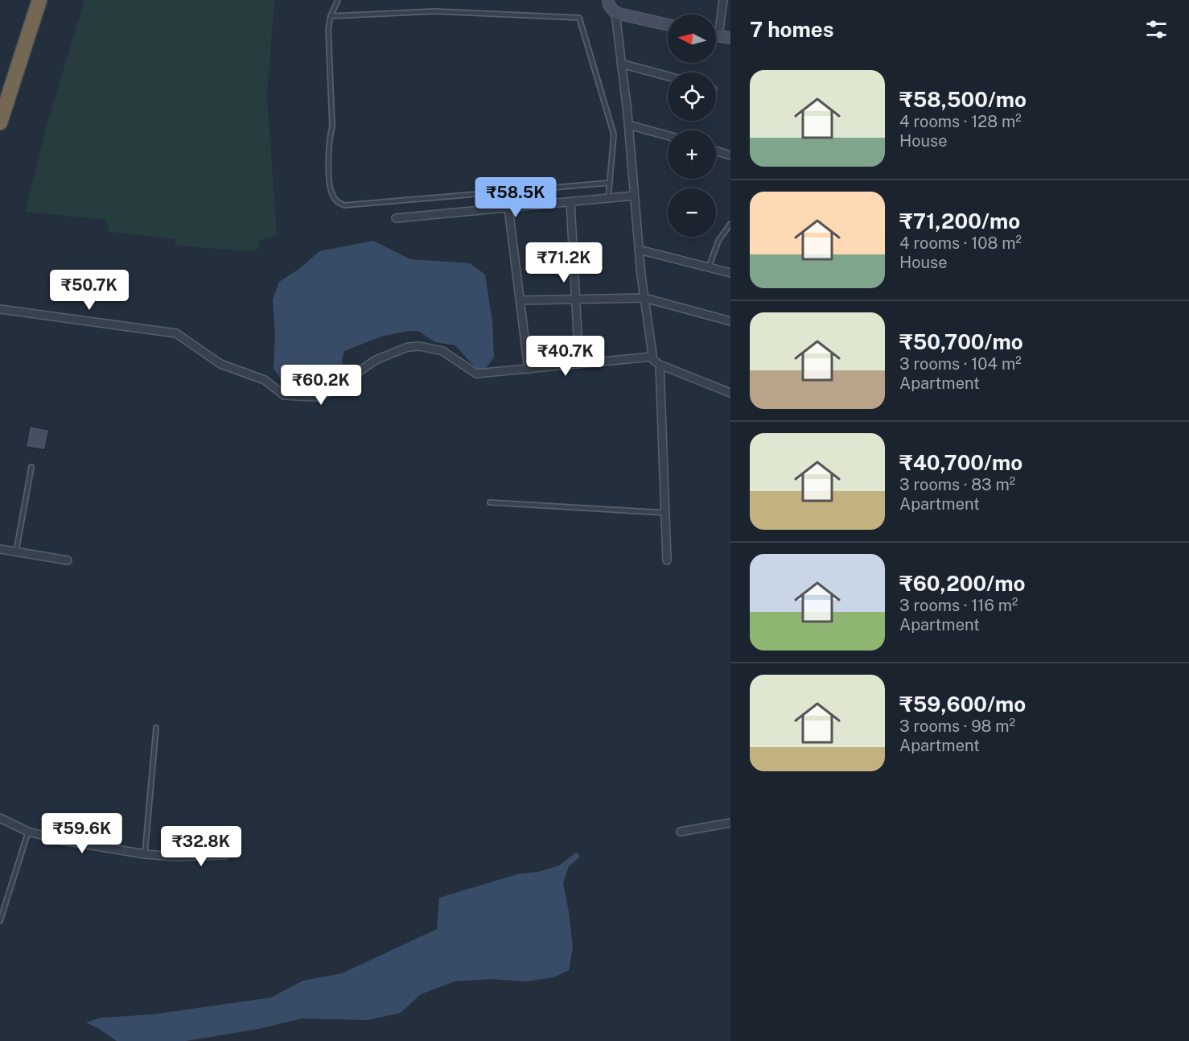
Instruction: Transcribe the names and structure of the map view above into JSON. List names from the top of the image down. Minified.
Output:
{"north":"left","page":{"heading":"7 homes","map_buttons":["+","−"],"list":[{"name":"₹58,500/mo","note":"4 rooms · 128 m² · House"},{"name":"₹71,200/mo","note":"4 rooms · 108 m² · House"},{"name":"₹50,700/mo","note":"3 rooms · 104 m² · Apartment"},{"name":"₹40,700/mo","note":"3 rooms · 83 m² · Apartment"},{"name":"₹60,200/mo","note":"3 rooms · 116 m² · Apartment"},{"name":"₹59,600/mo","note":"3 rooms · 98 m² · Apartment"}],"price":["₹58.5K","₹71.2K","₹50.7K","₹40.7K","₹60.2K","₹59.6K","₹32.8K"]}}
